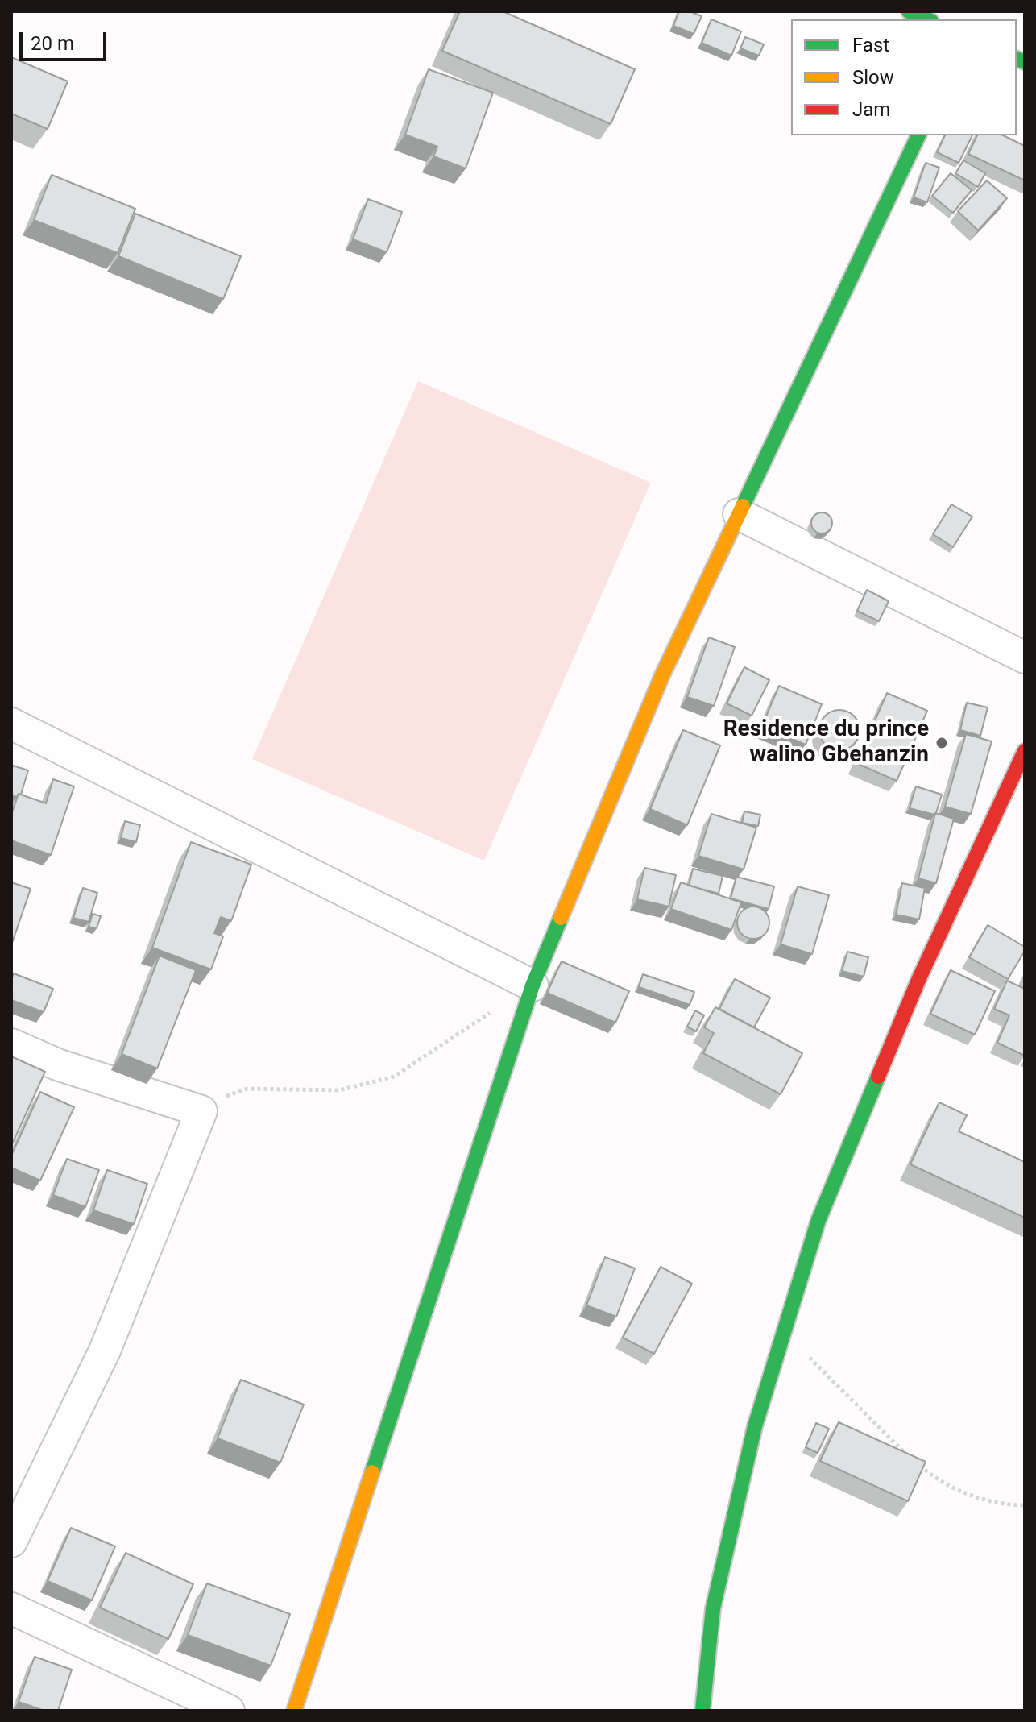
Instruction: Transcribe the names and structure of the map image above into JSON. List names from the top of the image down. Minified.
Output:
{"places":["Residence du prince walino Gbehanzin"],"legend":["Fast","Slow","Jam"],"scale_bar":"20 m"}
